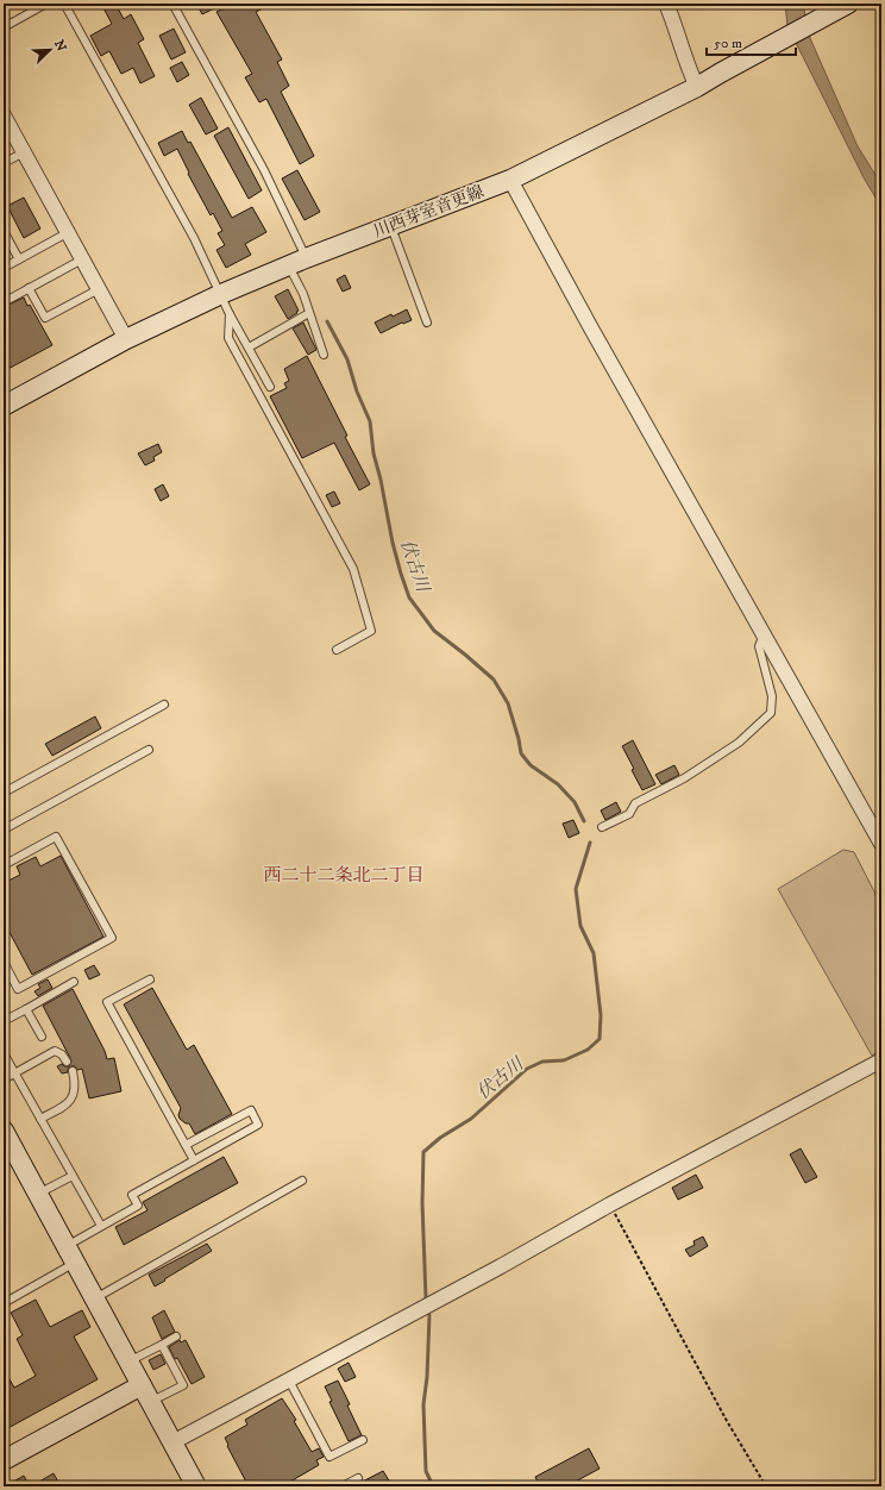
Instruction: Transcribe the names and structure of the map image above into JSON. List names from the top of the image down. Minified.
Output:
{"streets":{"main road":["川西芽室音更線"]},"districts":["西二十二条北二丁目"],"water":["伏古川"],"scale_bar":"50 m","north":"top right"}
